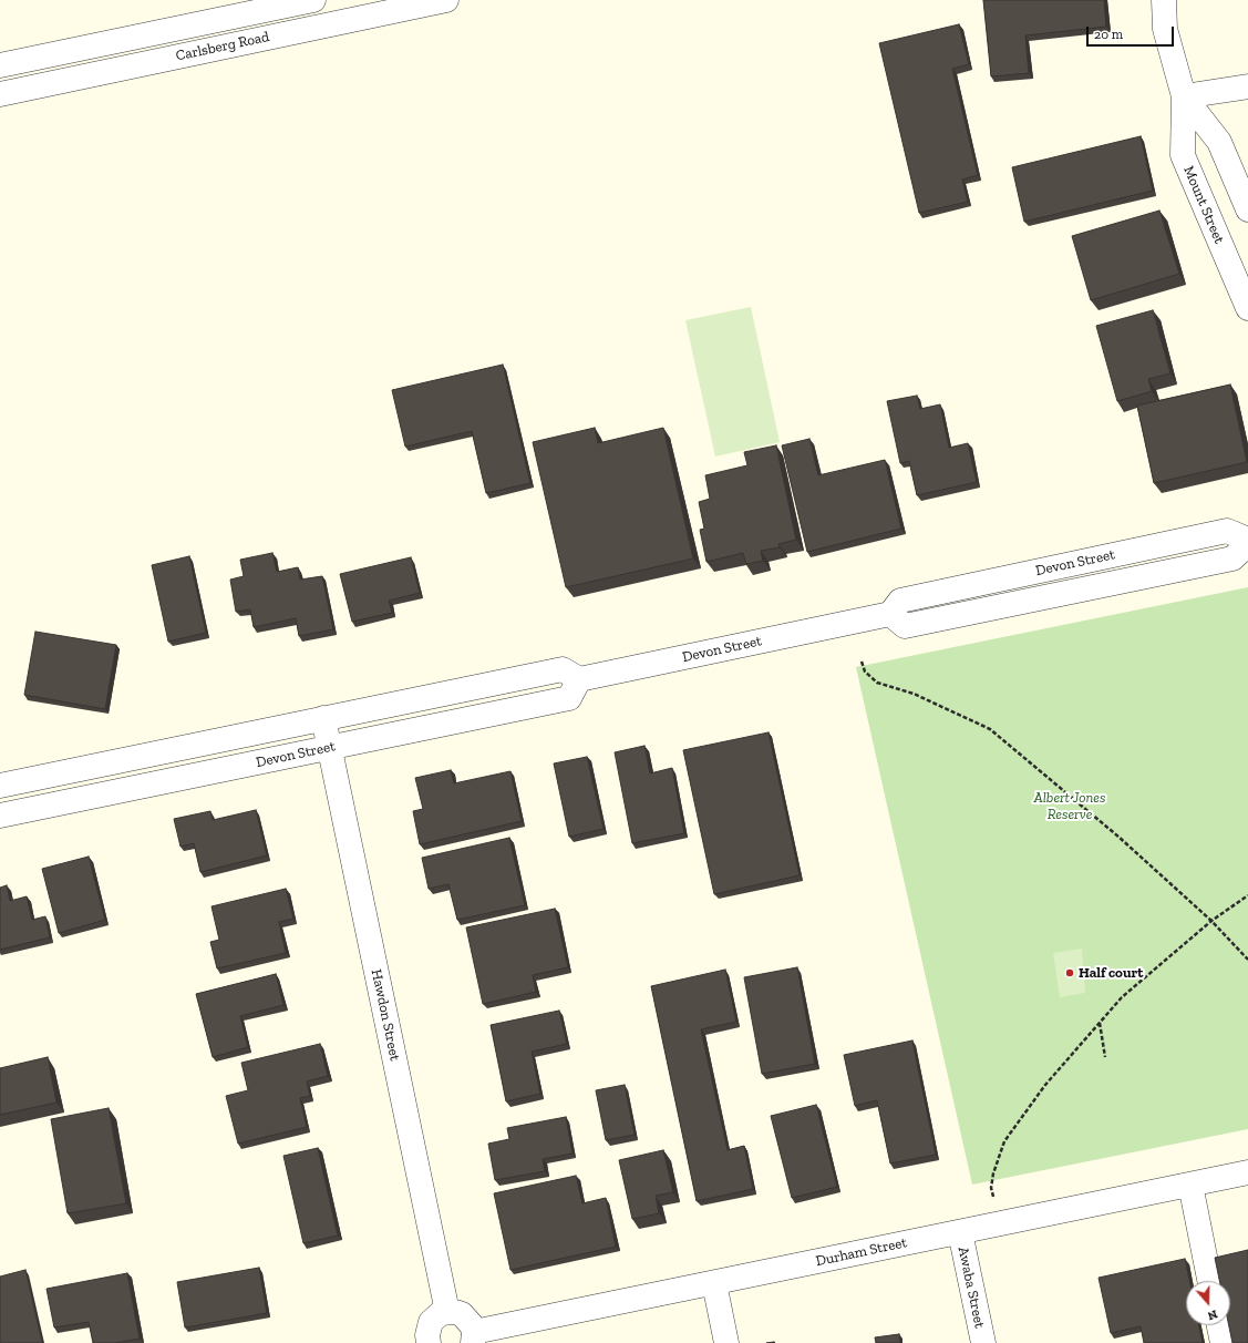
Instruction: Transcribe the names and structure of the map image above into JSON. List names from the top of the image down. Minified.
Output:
{"streets":{"street":["Carlsberg Road","Mount Street","Devon Street","Hawdon Street","Durham Street","Awaba Street"]},"crossings":[["Devon Street","Hawdon Street"],["Durham Street","Awaba Street"]],"parks":["Albert Jones Reserve"],"places":["Half court"],"scale_bar":"20 m","north":"bottom"}
